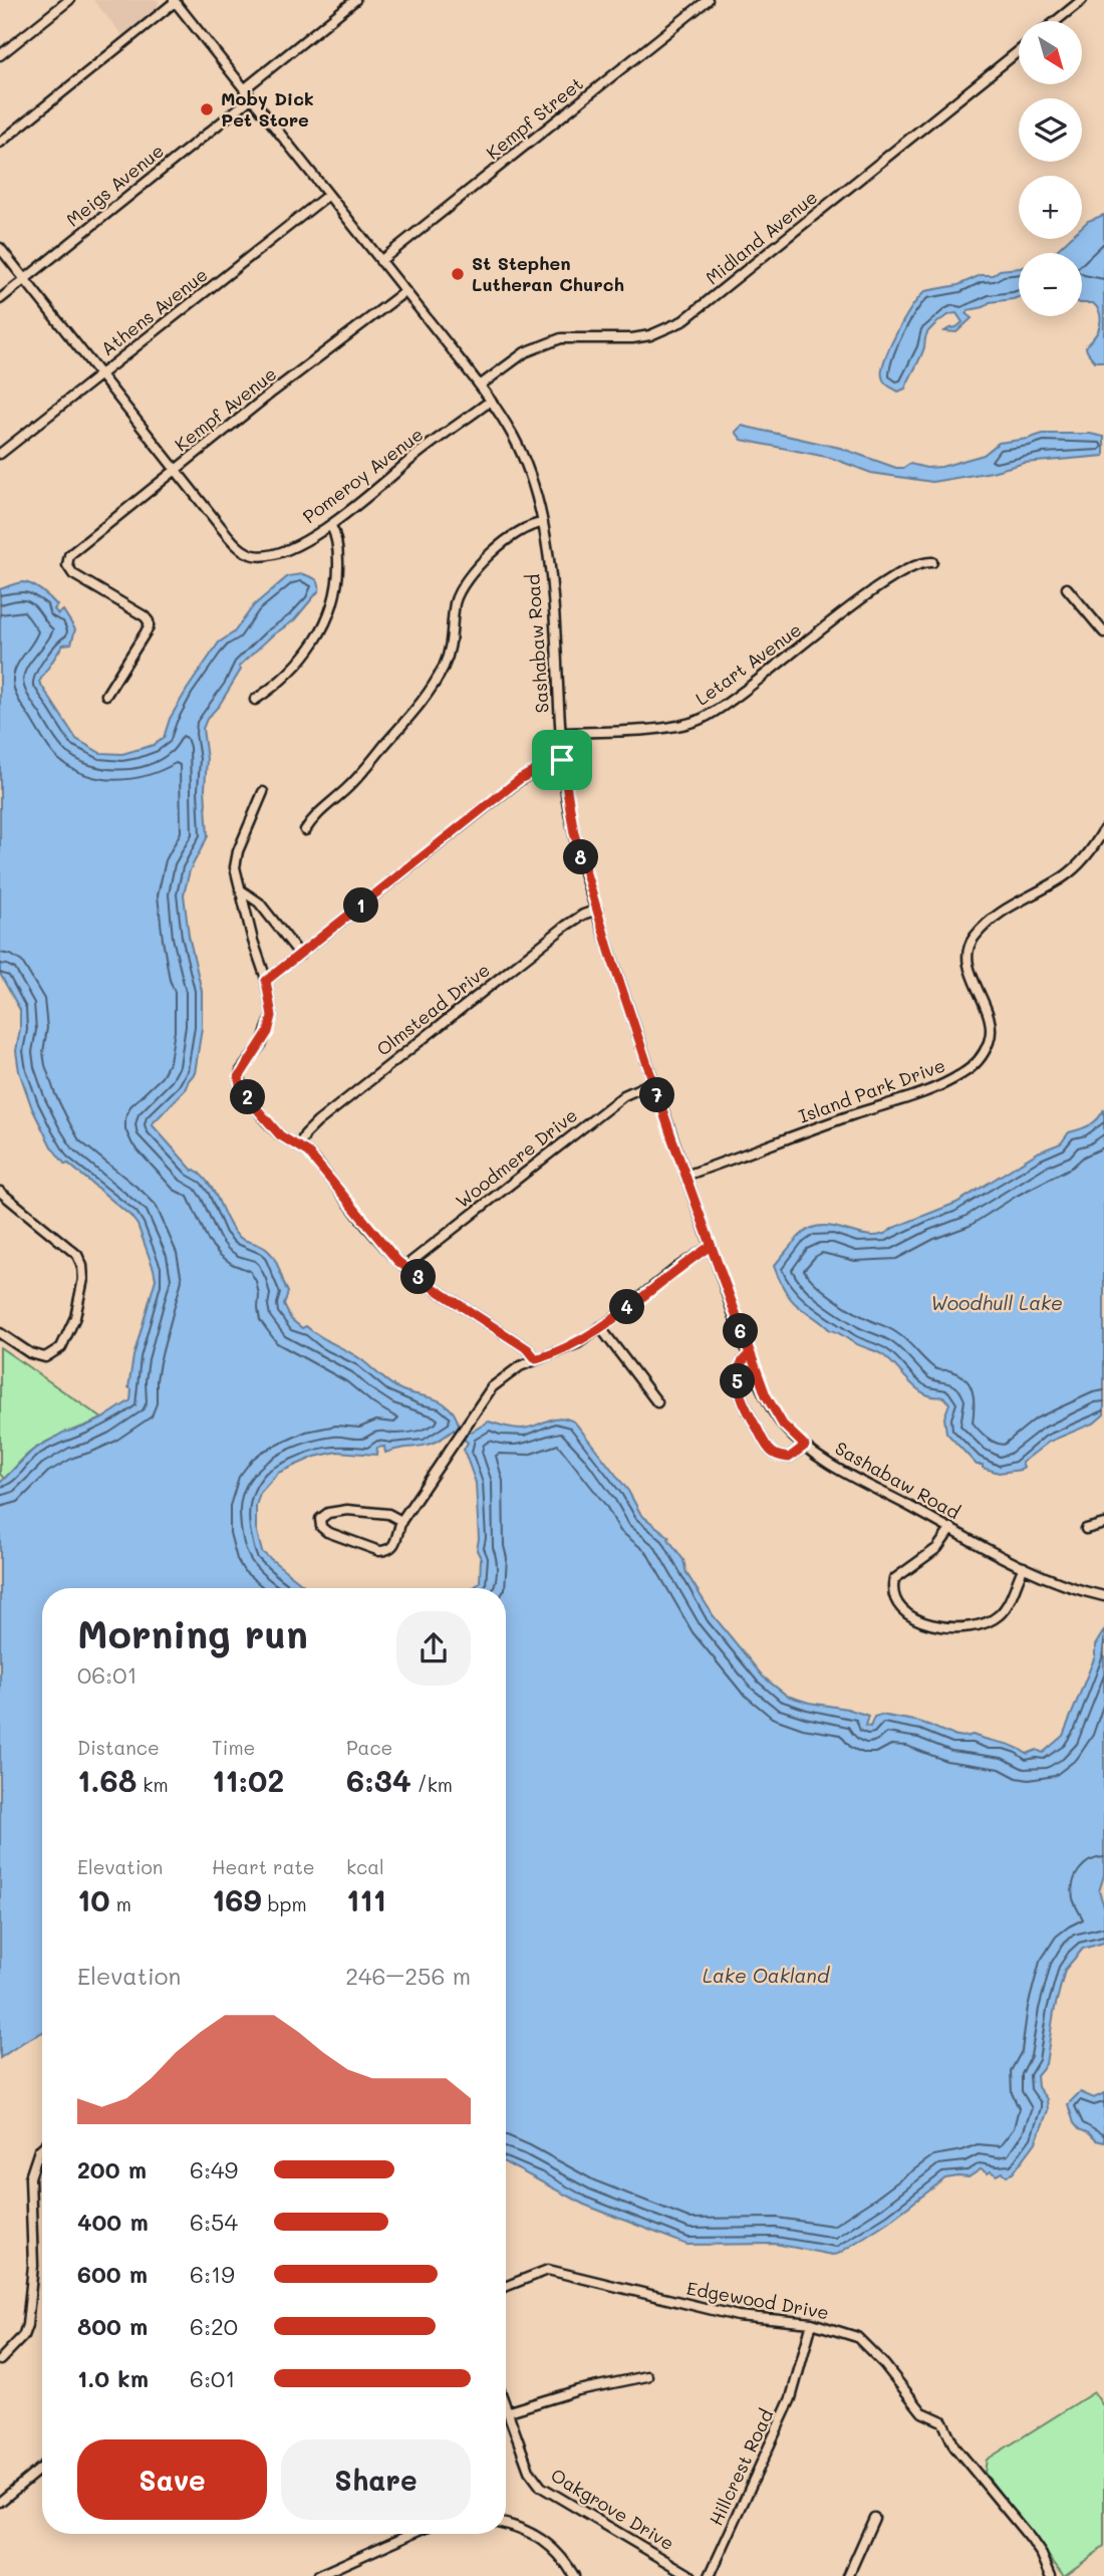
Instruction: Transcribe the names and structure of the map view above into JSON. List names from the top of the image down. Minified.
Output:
{"streets":{"street":["Kempf Street","Meigs Avenue","Midland Avenue","Athens Avenue","Kempf Avenue","Pomeroy Avenue","Sashabaw Road","Letart Avenue","Olmstead Drive","Island Park Drive","Woodmere Drive","Edgewood Drive","Hillcrest Road","Oakgrove Drive"]},"crossings":[["Kempf Street","Sashabaw Road"],["Meigs Avenue","Sashabaw Road"],["Midland Avenue","Sashabaw Road"],["Athens Avenue","Sashabaw Road"],["Kempf Avenue","Pomeroy Avenue"],["Kempf Avenue","Sashabaw Road"],["Pomeroy Avenue","Sashabaw Road"],["Sashabaw Road","Letart Avenue"],["Sashabaw Road","Olmstead Drive"],["Sashabaw Road","Island Park Drive"],["Sashabaw Road","Woodmere Drive"],["Edgewood Drive","Hillcrest Road"]],"water":["Woodhull Lake","Lake Oakland"],"places":["Moby Dick Pet Store","St Stephen Lutheran Church"],"north":"bottom right","page":{"map_buttons":["+","−"],"pins":["8","1","7","2","3","4","6","5"],"heading":["Morning run","06:01"],"stats":[["Distance","1.68 km"],["Time","11:02"],["Pace","6:34 /km"],["Elevation","10 m"],["Heart rate","169 bpm"],["kcal","111"]],"chart":["Elevation","246–256 m"],"list":[{"name":"200 m","note":"6:49"},{"name":"400 m","note":"6:54"},{"name":"600 m","note":"6:19"},{"name":"800 m","note":"6:20"},{"name":"1.0 km","note":"6:01"}],"buttons":["Save","Share"]}}
